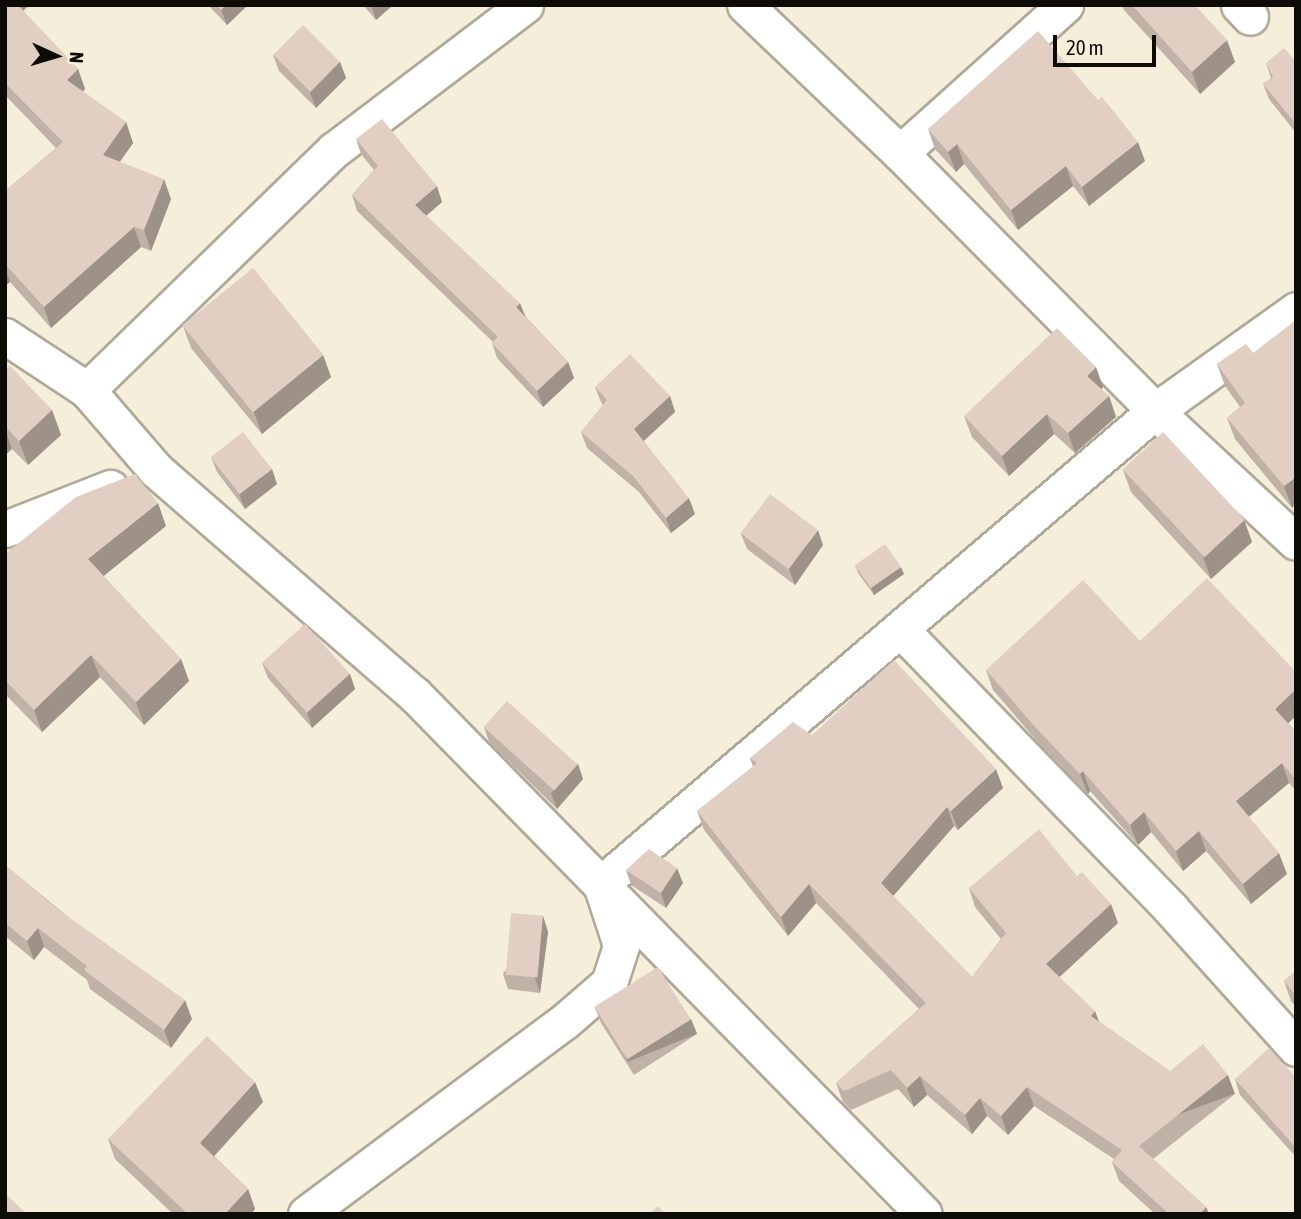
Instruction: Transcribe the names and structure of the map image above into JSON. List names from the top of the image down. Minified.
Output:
{"scale_bar":"20 m","north":"right"}
